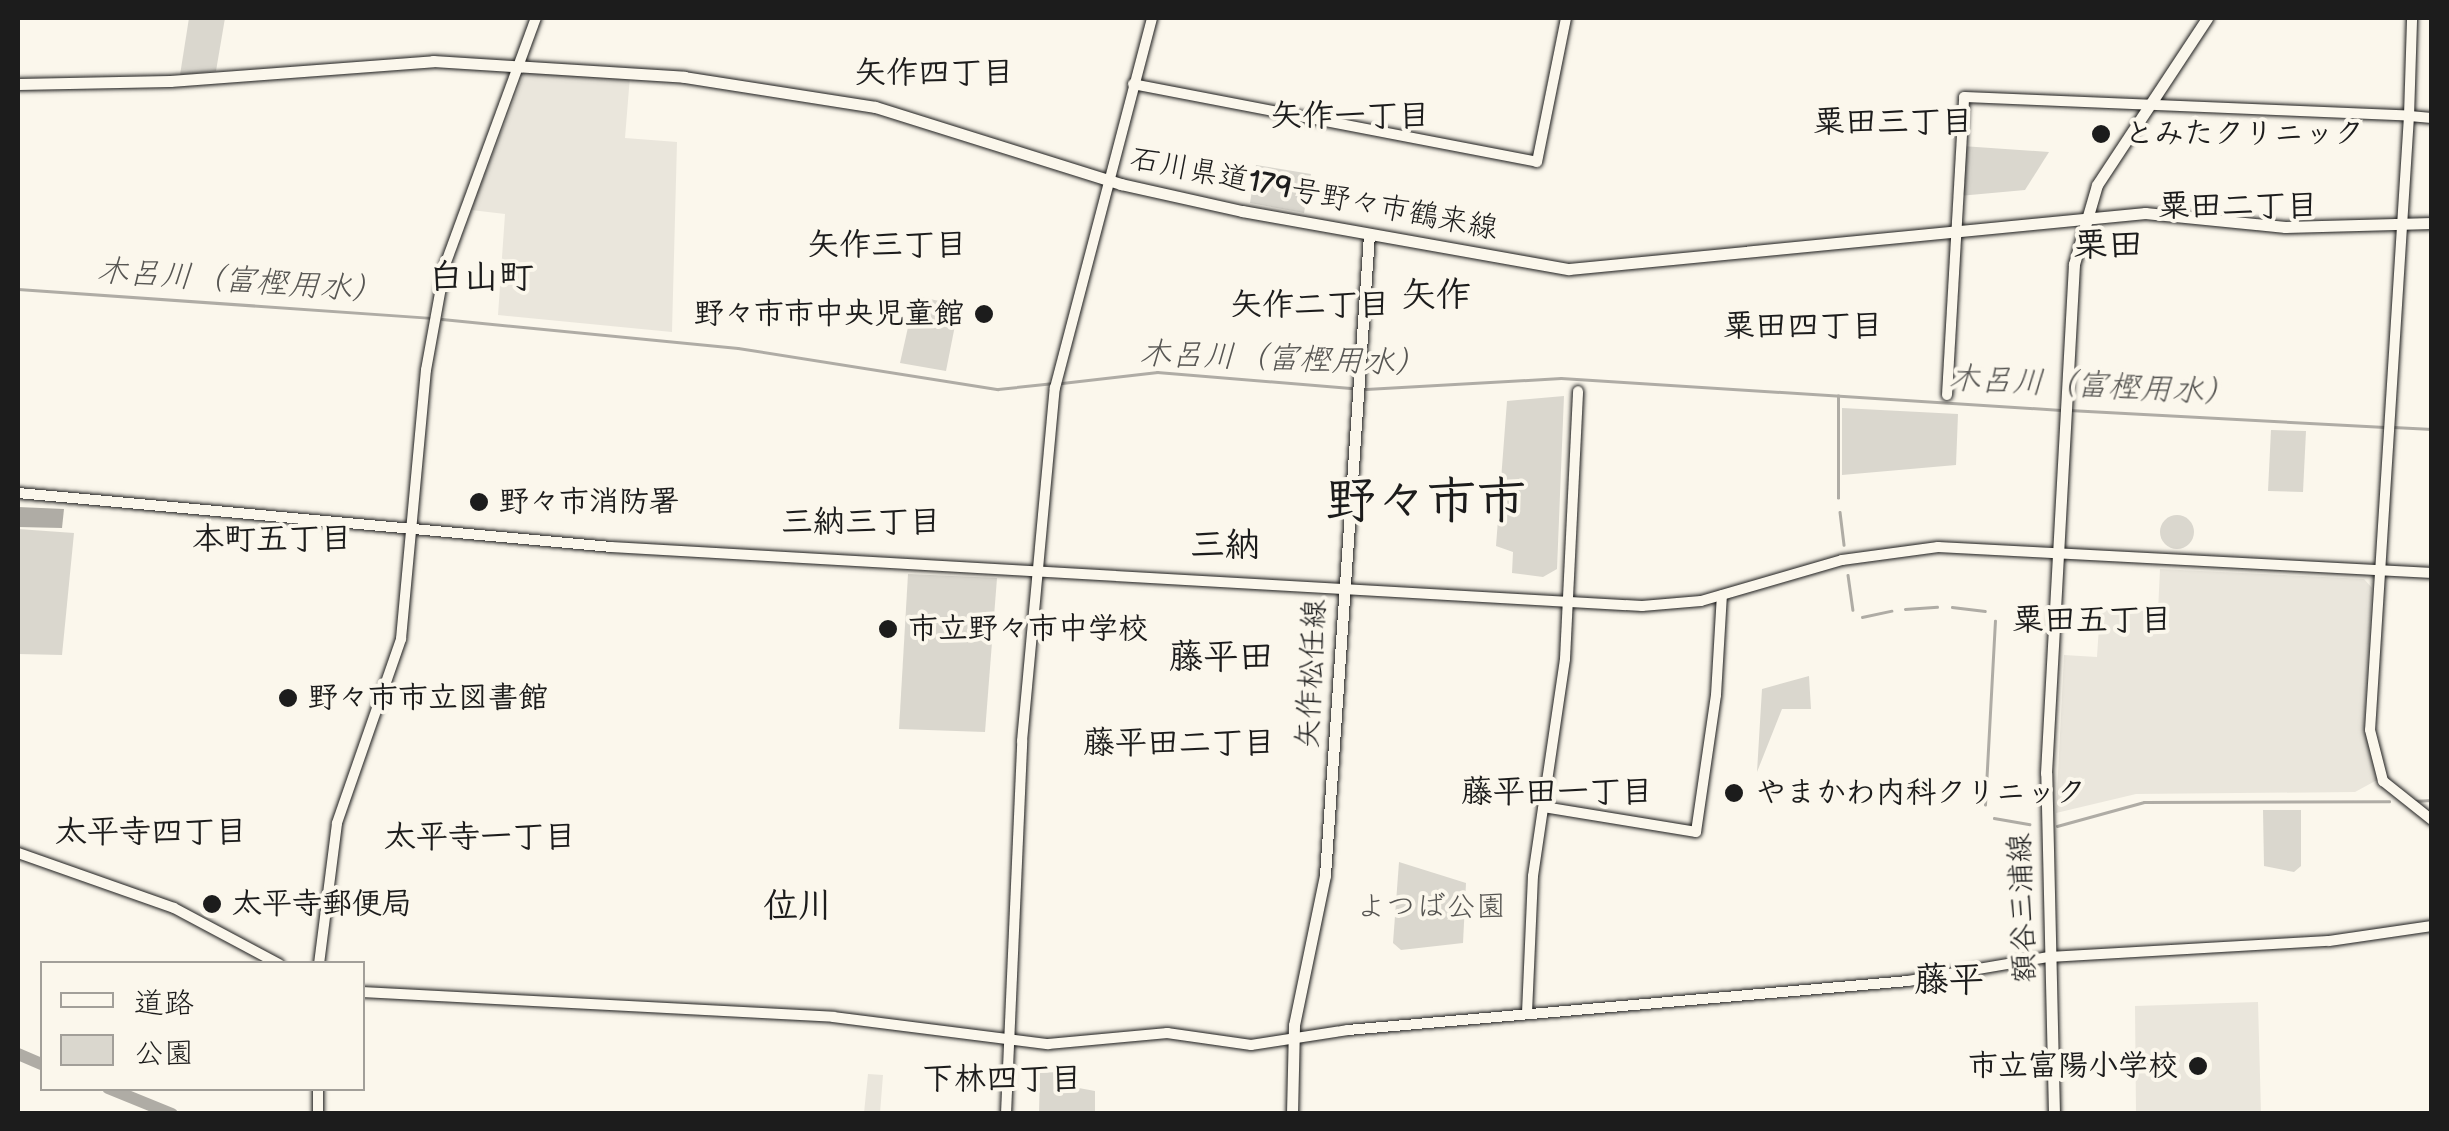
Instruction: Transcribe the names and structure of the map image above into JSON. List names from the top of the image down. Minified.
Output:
{"streets":{"main road":["石川県道179号野々市鶴来線","矢作松任線","額谷三浦線"]},"crossings":[["石川県道179号野々市鶴来線","矢作松任線"],["石川県道179号野々市鶴来線","額谷三浦線"]],"districts":["矢作四丁目","矢作一丁目","粟田三丁目","粟田二丁目","矢作三丁目","栗田","白山町","矢作","矢作二丁目","粟田四丁目","野々市市","三納三丁目","本町五丁目","三納","粟田五丁目","藤平田","藤平田二丁目","藤平田一丁目","太平寺四丁目","太平寺一丁目","位川","藤平","下林四丁目"],"water":["木呂川（富樫用水）"],"parks":["よつば公園"],"places":["とみたクリニック","野々市市中央児童館","野々市消防署","市立野々市中学校","野々市市立図書館","やまかわ内科クリニック","太平寺郵便局","市立富陽小学校"],"legend":["道路","公園"]}
